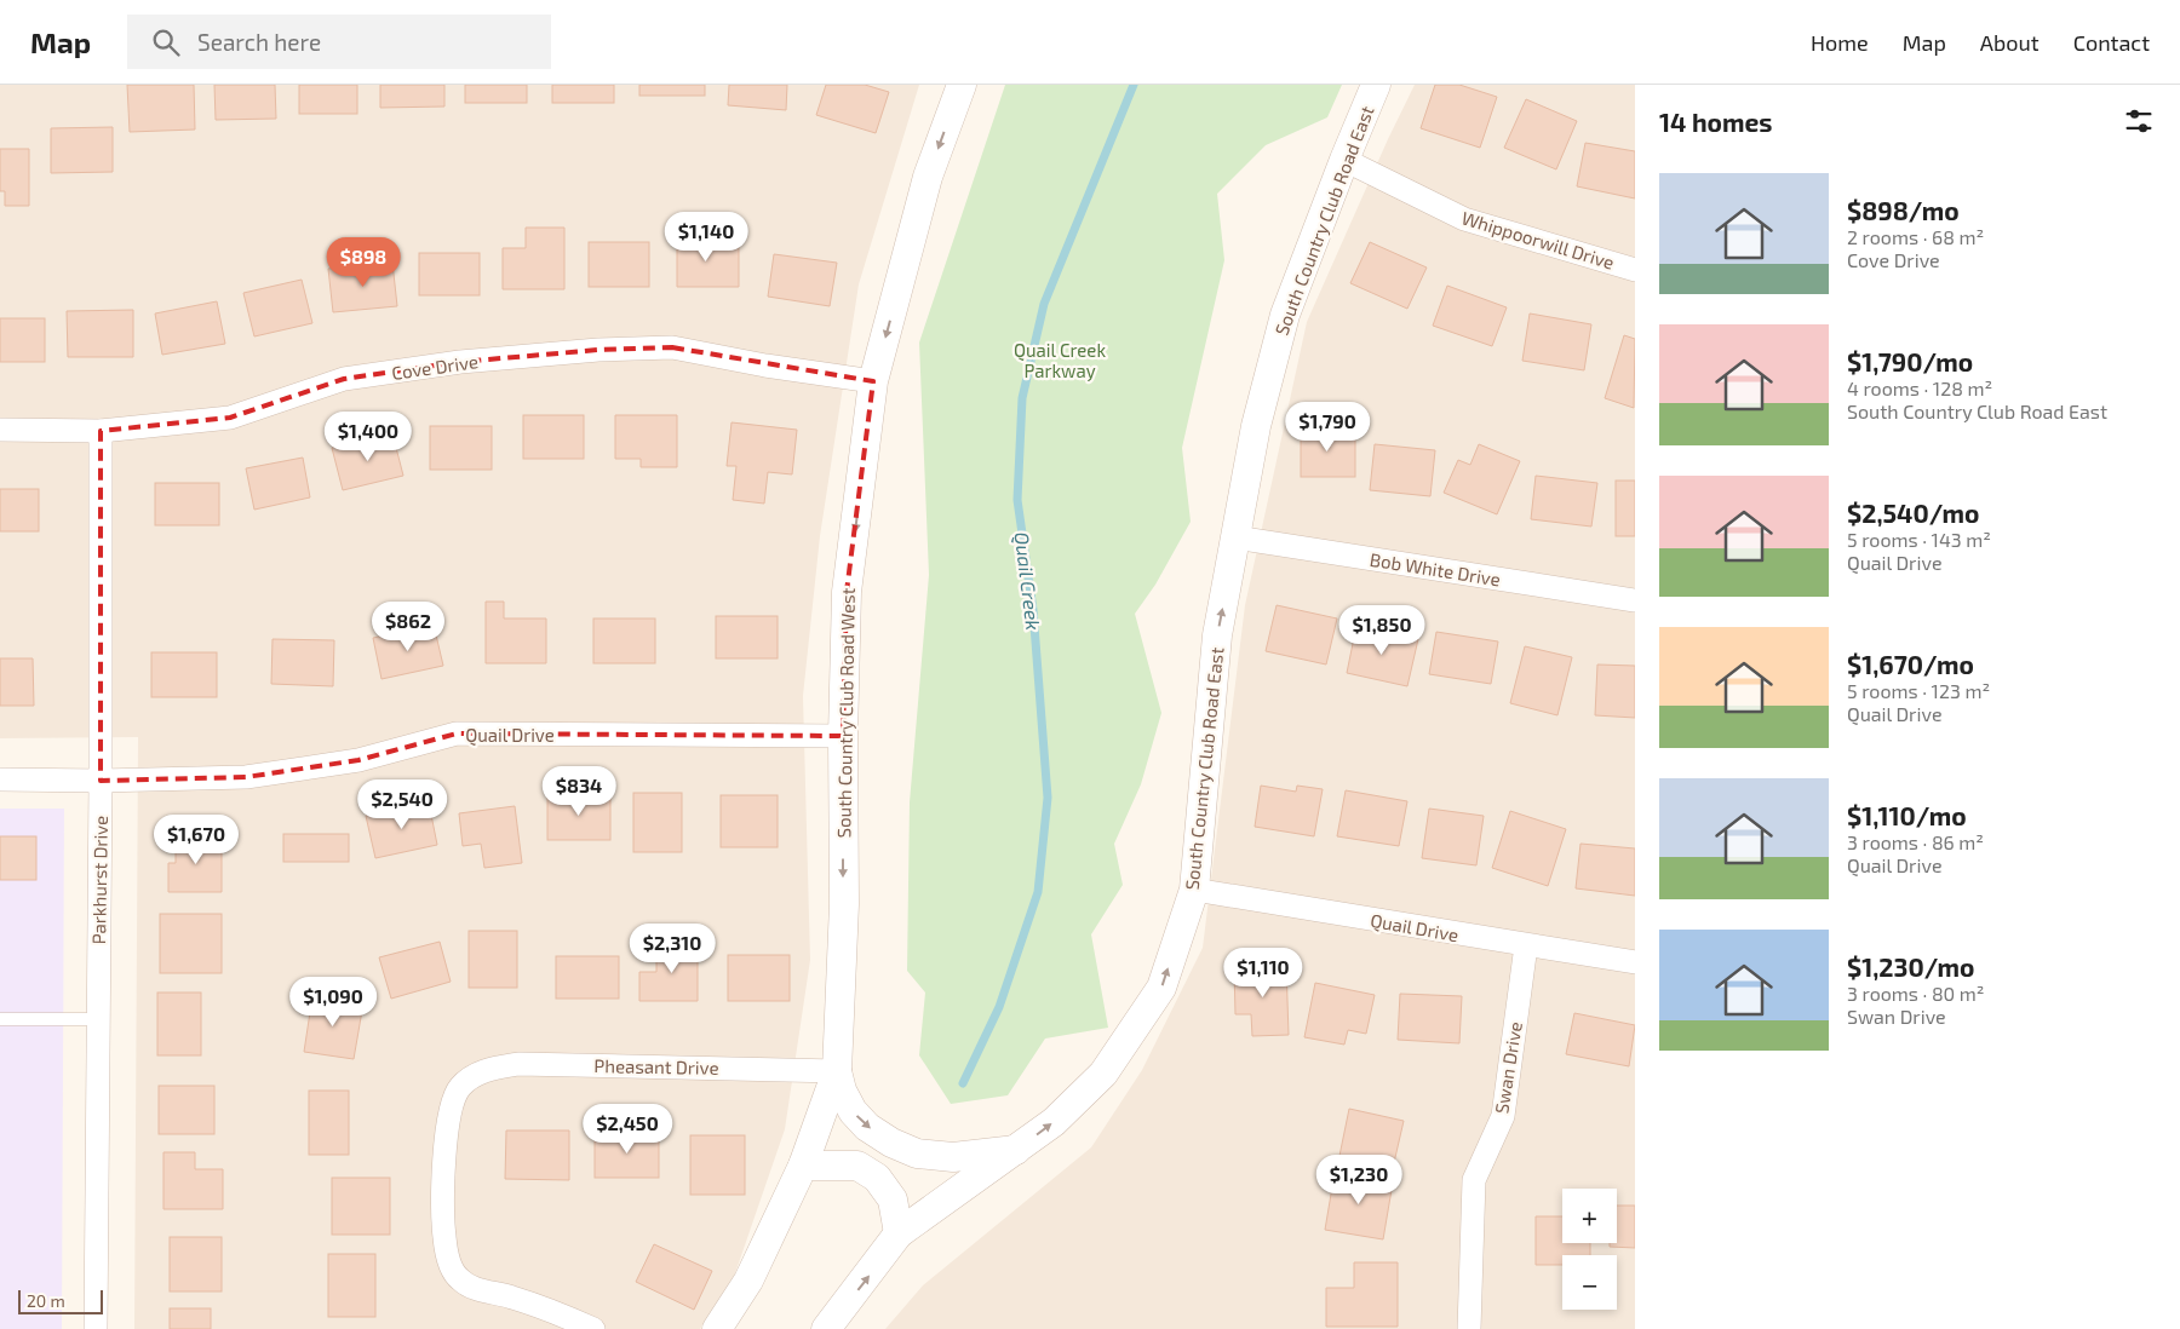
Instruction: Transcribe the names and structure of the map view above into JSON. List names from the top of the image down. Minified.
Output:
{"streets":{"street":["South Country Club Road East","Whippoorwill Drive","Cove Drive","Bob White Drive","South Country Club Road West","Quail Drive","Parkhurst Drive","Pheasant Drive","Swan Drive"]},"crossings":[["South Country Club Road East","Whippoorwill Drive"],["South Country Club Road East","Bob White Drive"],["South Country Club Road East","Quail Drive"],["Cove Drive","South Country Club Road West"],["Cove Drive","Parkhurst Drive"],["South Country Club Road West","Quail Drive"],["South Country Club Road West","Pheasant Drive"],["Quail Drive","Parkhurst Drive"],["Quail Drive","Swan Drive"]],"one_way":["South Country Club Road East","South Country Club Road West"],"water":["Quail Creek"],"parks":["Quail Creek Parkway"],"scale_bar":"20 m","page":{"header":"Map","search":"Search here","nav":["Home","Map","About","Contact"],"heading":"14 homes","list":[{"name":"$898/mo","note":"2 rooms · 68 m² · Cove Drive"},{"name":"$1,790/mo","note":"4 rooms · 128 m² · South Country Club Road East"},{"name":"$2,540/mo","note":"5 rooms · 143 m² · Quail Drive"},{"name":"$1,670/mo","note":"5 rooms · 123 m² · Quail Drive"},{"name":"$1,110/mo","note":"3 rooms · 86 m² · Quail Drive"},{"name":"$1,230/mo","note":"3 rooms · 80 m² · Swan Drive"}],"price":["$1,140","$898","$1,790","$1,400","$862","$1,850","$834","$2,540","$1,670","$2,310","$1,110","$1,090","$2,450","$1,230"],"map_buttons":["+","−"],"scale":"20 m"}}
